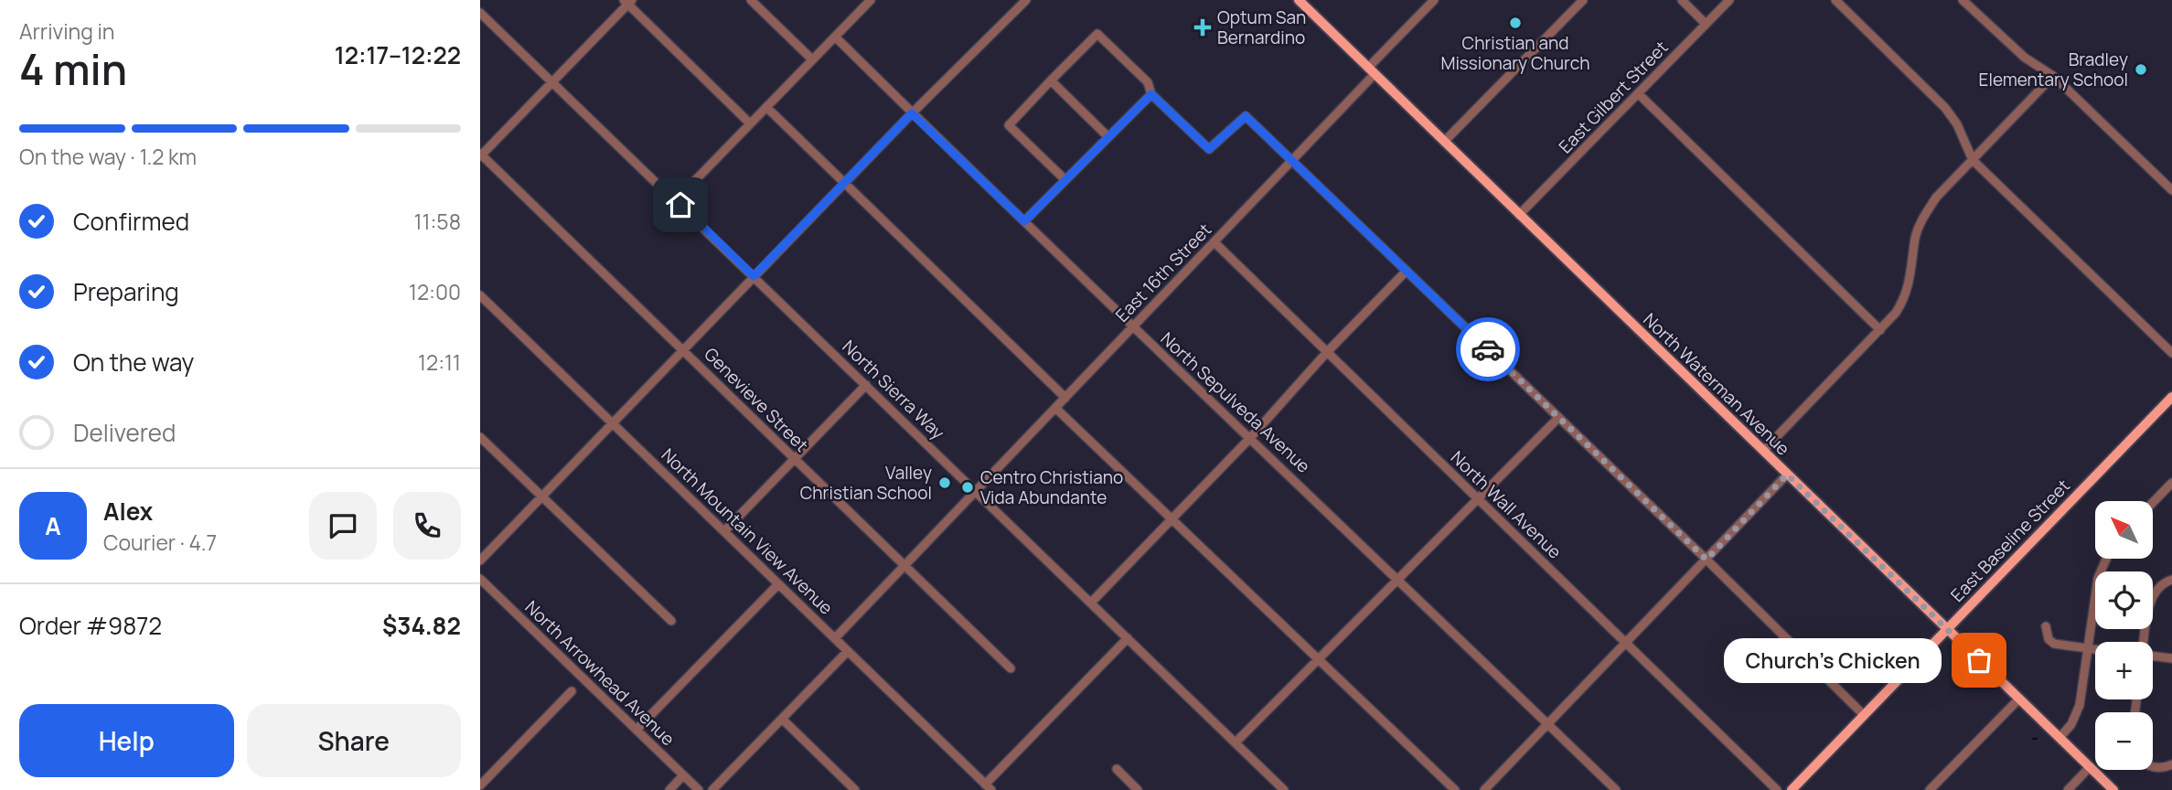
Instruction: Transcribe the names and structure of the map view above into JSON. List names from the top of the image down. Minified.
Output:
{"streets":{"main road":["North Waterman Avenue","East Baseline Street"],"street":["East Gilbert Street","East 16th Street","North Sierra Way","Genevieve Street","North Sepulveda Avenue","North Wall Avenue","North Mountain View Avenue","North Arrowhead Avenue"]},"crossings":[["East Gilbert Street","North Waterman Avenue"],["East 16th Street","North Waterman Avenue"],["East 16th Street","North Sierra Way"],["East 16th Street","Genevieve Street"],["East 16th Street","North Sepulveda Avenue"],["East 16th Street","North Wall Avenue"],["East 16th Street","North Mountain View Avenue"],["North Waterman Avenue","East Baseline Street"]],"places":{"other":["Christian and Missionary Church","Bradley Elementary School","Valley Christian School","Centro Christiano Vida Abundante","Church's Chicken"],"health":["Optum San Bernardino"]},"north":"top left","page":{"heading":["4 min","Arriving in","12:17–12:22"],"panel":["Alex","Courier · 4.7","Order #9872","$34.82"],"bar":"On the way · 1.2 km","list":[["Confirmed","11:58"],["Preparing","12:00"],["On the way","12:11"],"Delivered"],"round":"A","map_buttons":["+","−"],"bubble":"Church's Chicken","buttons":["Help","Share"]}}
